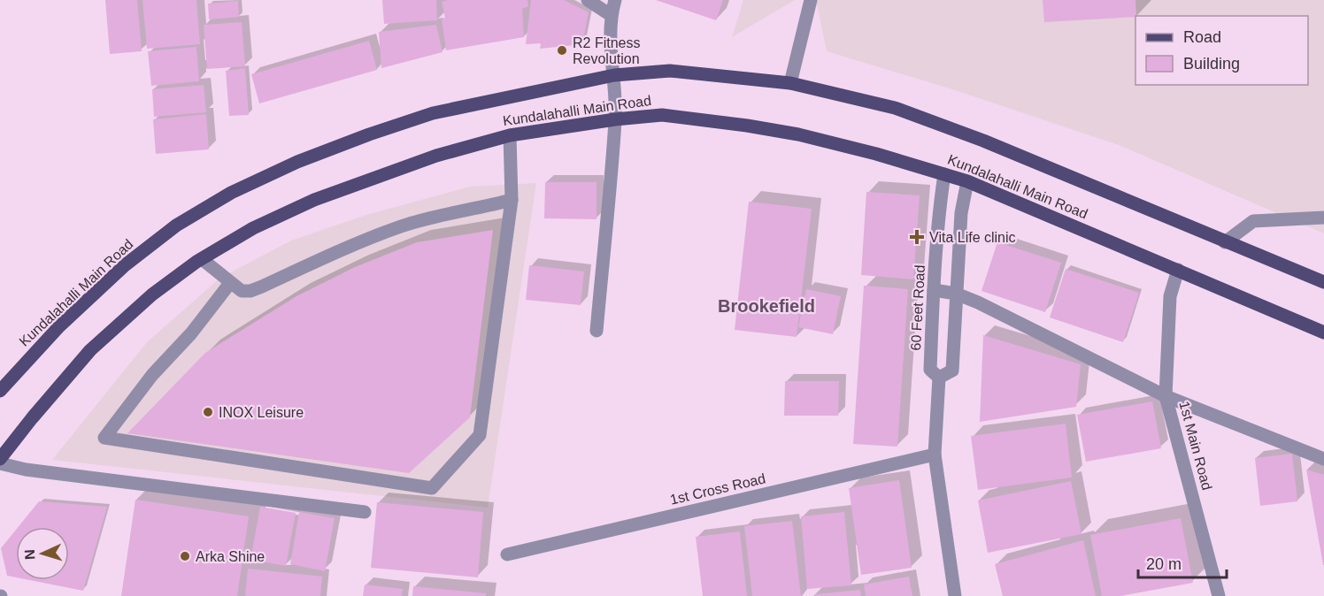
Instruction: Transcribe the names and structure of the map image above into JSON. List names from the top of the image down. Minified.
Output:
{"streets":{"main road":["Kundalahalli Main Road"],"street":["60 Feet Road","1st Main Road","1st Cross Road"]},"crossings":[["Kundalahalli Main Road","60 Feet Road"],["Kundalahalli Main Road","1st Main Road"],["60 Feet Road","1st Cross Road"]],"districts":["Brookefield"],"places":{"other":["R2 Fitness Revolution","INOX Leisure","Arka Shine"],"health":["Vita Life clinic"]},"legend":["Road","Building"],"scale_bar":"20 m","north":"left"}
